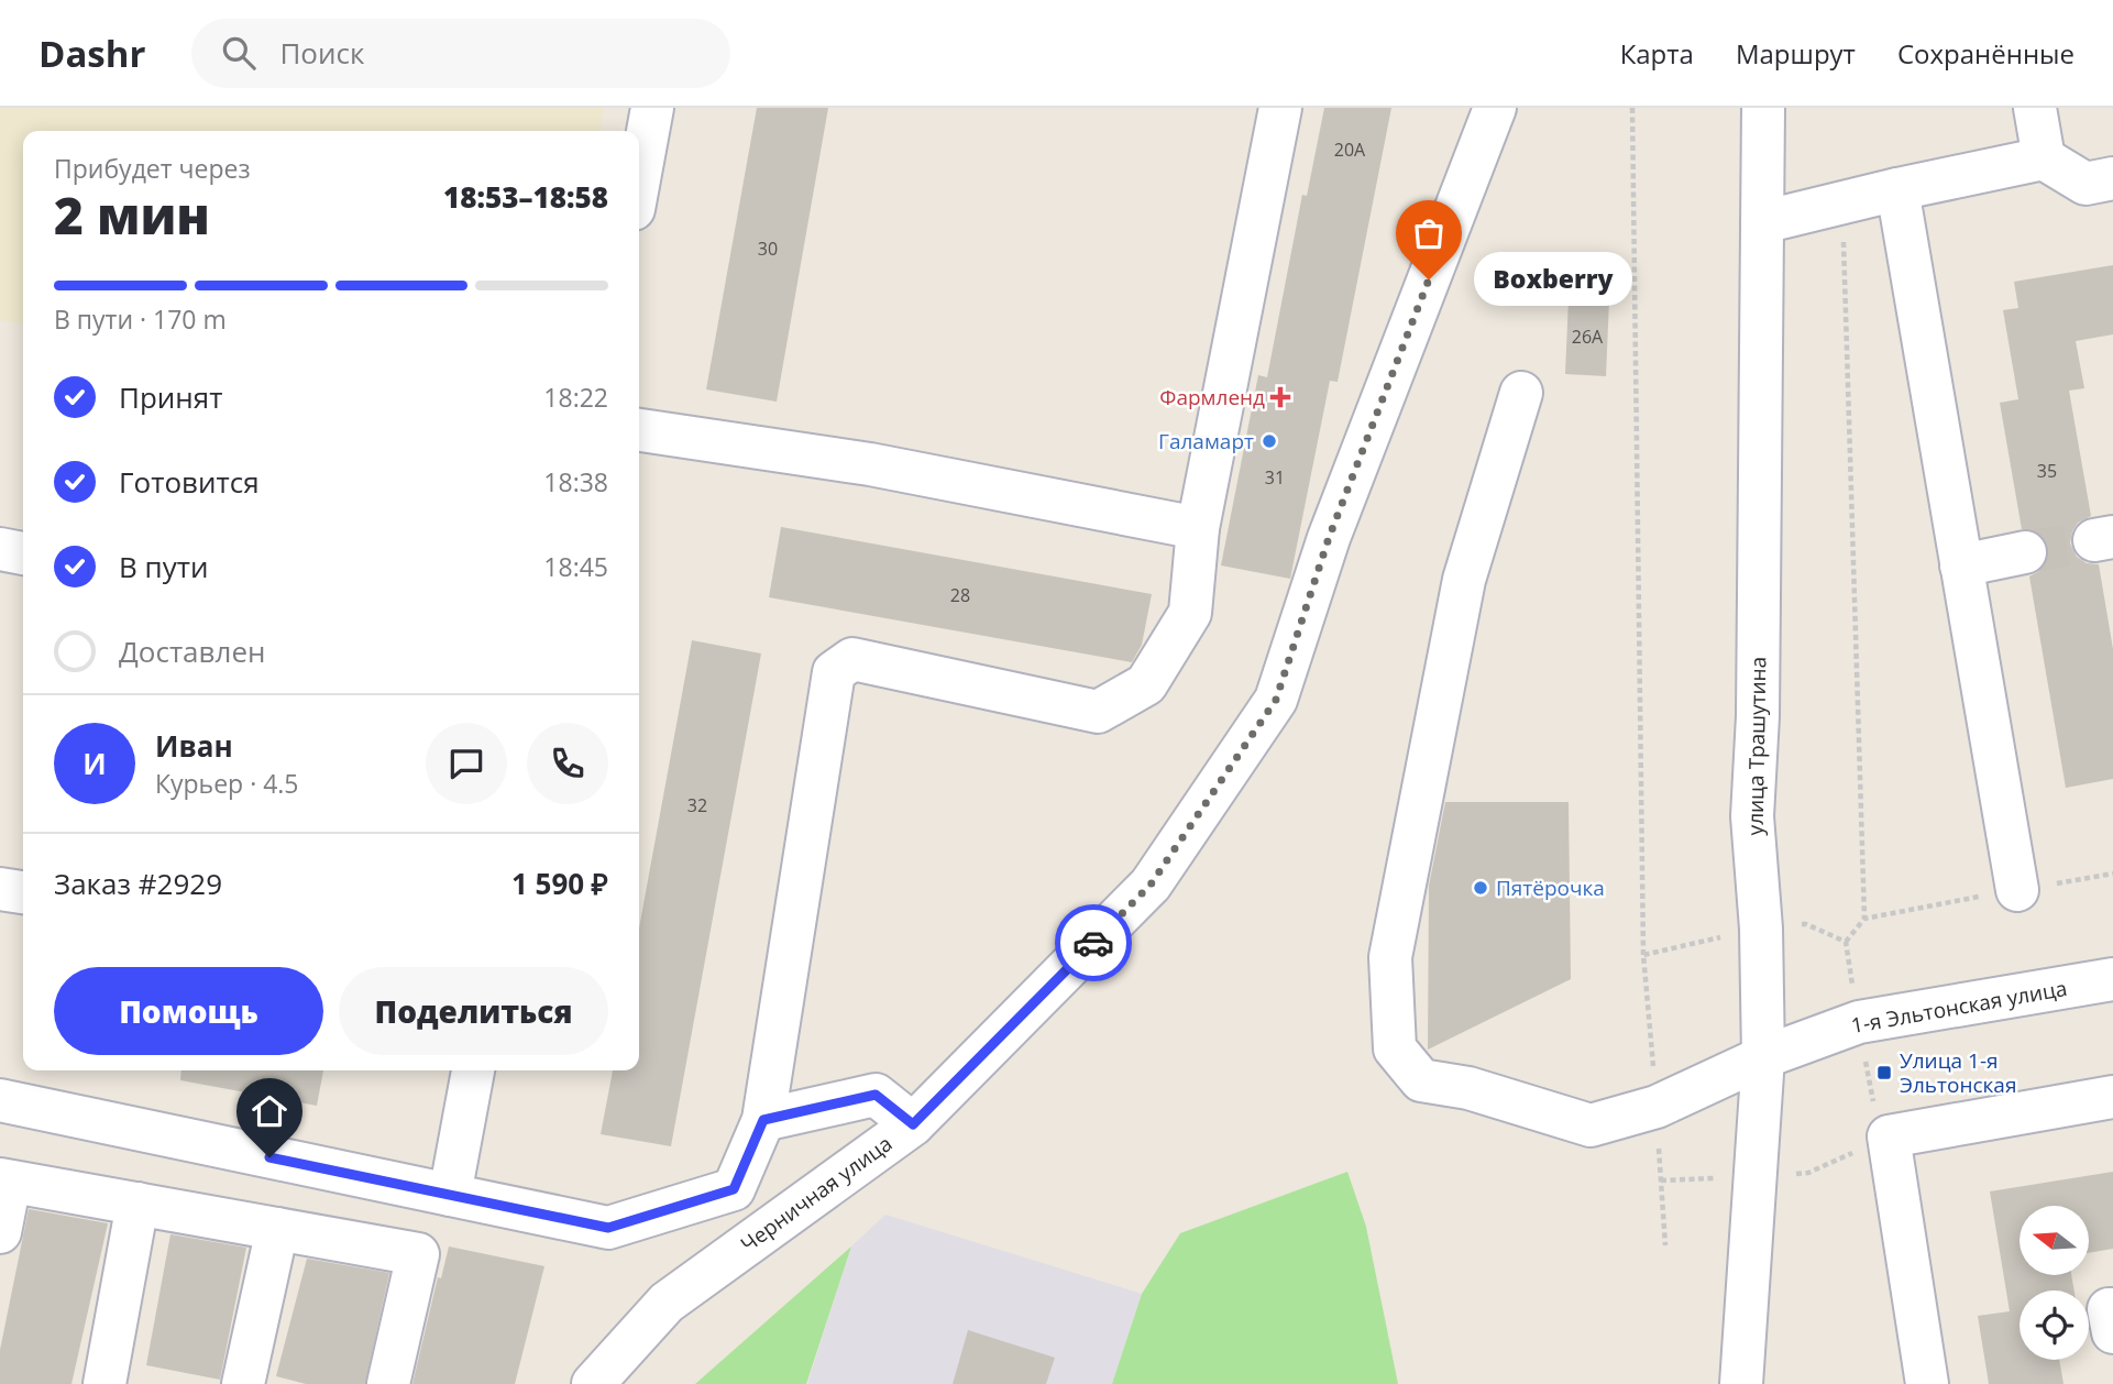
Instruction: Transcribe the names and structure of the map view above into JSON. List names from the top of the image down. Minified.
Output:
{"streets":{"street":["улица Трашутина","1-я Эльтонская улица","Черничная улица"]},"crossings":[["улица Трашутина","1-я Эльтонская улица"]],"places":{"other":["Boxberry","Галамарт","Пятёрочка"],"health":["Фармленд"],"transit":["Улица 1-я Эльтонская"]},"house_numbers":["20А","30","26А","35","31","28","32"],"north":"left","page":{"header":"Dashr","search":"Поиск","nav":["Карта","Маршрут","Сохранённые"],"heading":["2 мин","Прибудет через","18:53–18:58"],"panel":["Иван","Курьер · 4.5","Заказ #2929","1 590 ₽"],"bubble":"Boxberry","bar":"В пути · 170 m","list":[["Принят","18:22"],["Готовится","18:38"],["В пути","18:45"],"Доставлен"],"round":"И","buttons":["Помощь","Поделиться"]}}
